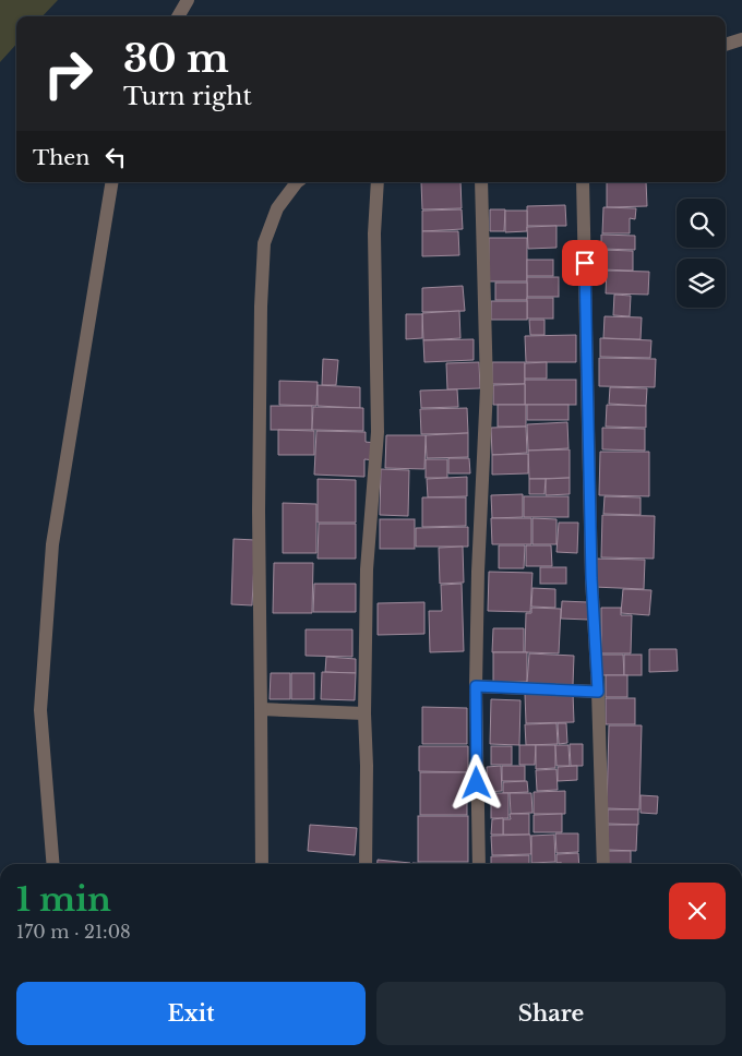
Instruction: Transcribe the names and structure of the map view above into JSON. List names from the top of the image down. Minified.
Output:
{"page":{"turn":["30 m","Turn right"],"then":"Then","heading":["1 min","170 m · 21:08"],"buttons":["Exit","Share"]}}
